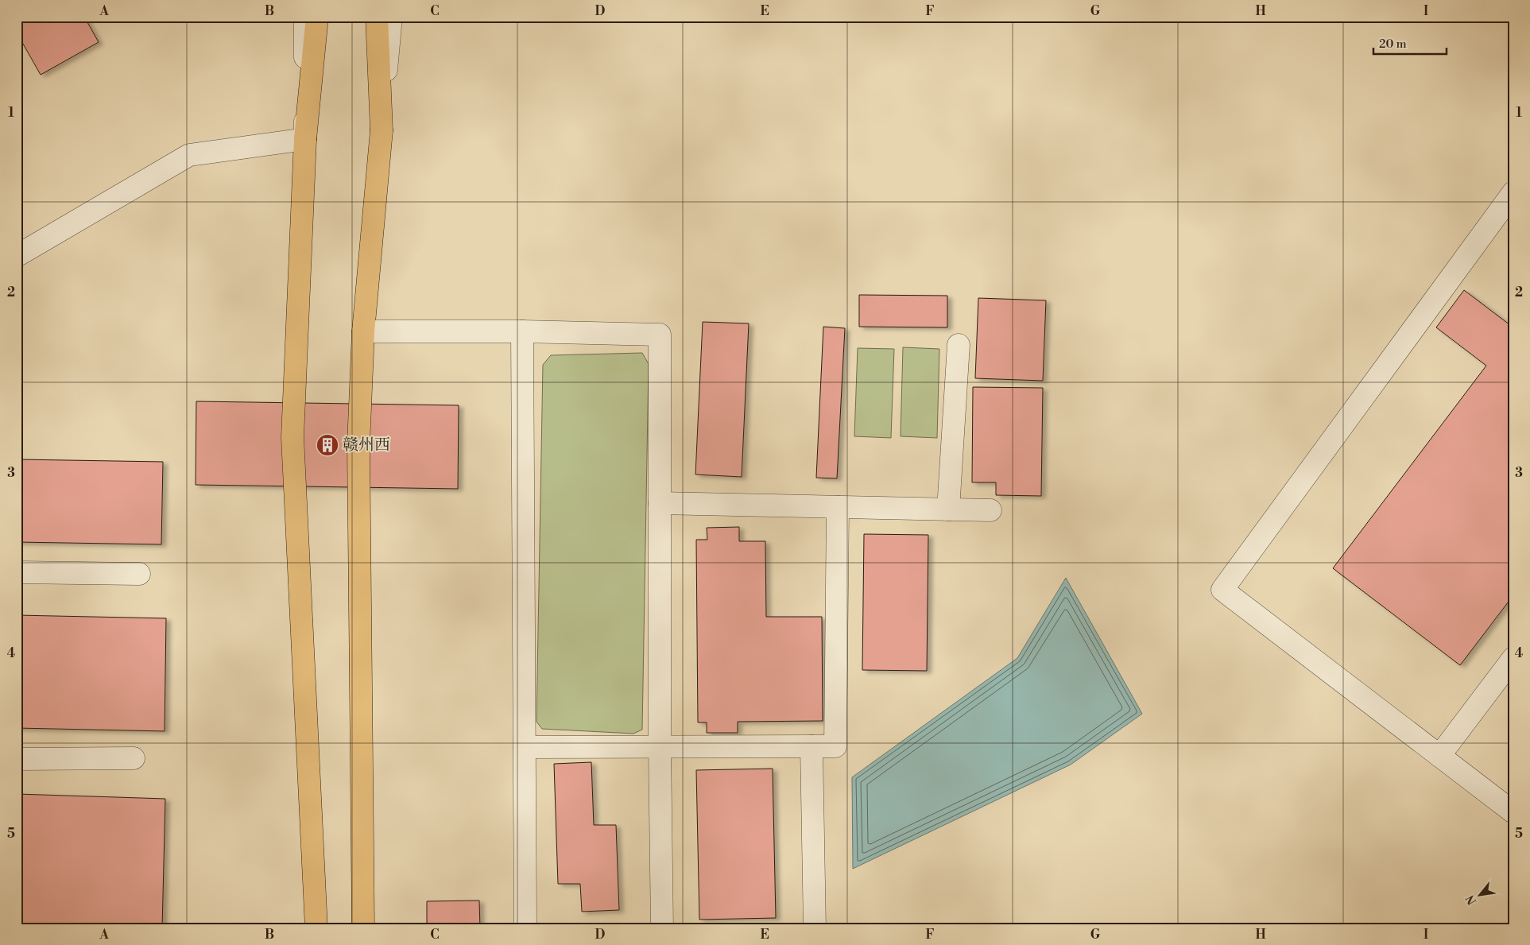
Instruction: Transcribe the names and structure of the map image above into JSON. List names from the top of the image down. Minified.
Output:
{"places":{"building":["赣州西"]},"scale_bar":"20 m","north":"bottom left","grid":{"columns":["A","B","C","D","E","F","G","H","I"],"rows":["1","2","3","4","5"]}}
